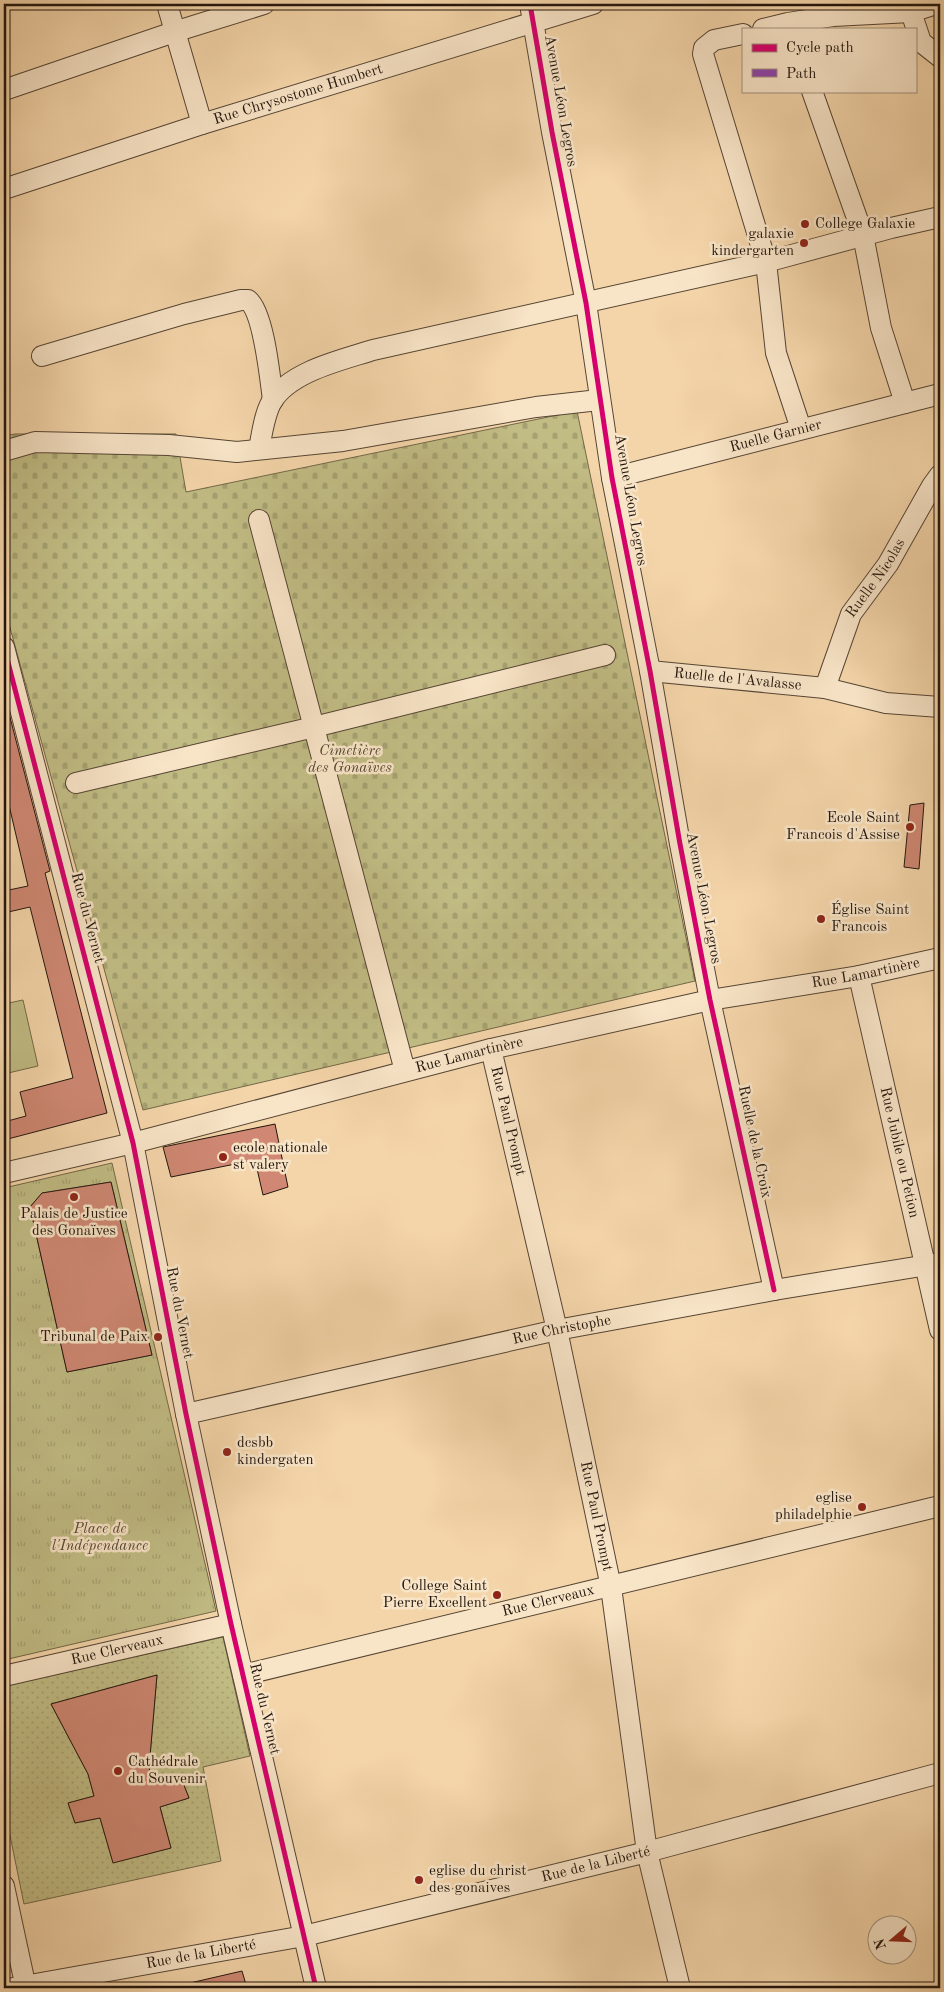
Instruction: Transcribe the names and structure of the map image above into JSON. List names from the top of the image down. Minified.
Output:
{"streets":{"street":["Rue Chrysostome Humbert","Avenue Léon Legros","Ruelle Garnier","Ruelle Nicolas","Ruelle de l'Avalasse","Rue du Vernet","Rue Lamartinère","Rue Paul Prompt","Ruelle de la Croix","Rue Jubile ou Petion","Rue Christophe","Rue Clerveaux","Rue de la Liberté"]},"crossings":[["Rue Chrysostome Humbert","Avenue Léon Legros"],["Avenue Léon Legros","Ruelle Garnier"],["Avenue Léon Legros","Ruelle de l'Avalasse"],["Avenue Léon Legros","Rue Lamartinère"],["Avenue Léon Legros","Ruelle de la Croix"],["Ruelle Nicolas","Ruelle de l'Avalasse"],["Rue du Vernet","Rue Lamartinère"],["Rue du Vernet","Rue Christophe"],["Rue du Vernet","Rue Clerveaux"],["Rue du Vernet","Rue de la Liberté"],["Rue Lamartinère","Rue Paul Prompt"],["Rue Lamartinère","Ruelle de la Croix"],["Rue Lamartinère","Rue Jubile ou Petion"],["Rue Paul Prompt","Rue Christophe"],["Rue Paul Prompt","Rue Clerveaux"],["Rue Paul Prompt","Rue de la Liberté"],["Ruelle de la Croix","Rue Christophe"],["Rue Jubile ou Petion","Rue Christophe"]],"parks":["Cimetière des Gonaïves","Place de l'Indépendance"],"places":["College Galaxie","galaxie kindergarten","Ecole Saint Francois d'Assise","Église Saint Francois","ecole nationale st valery","Palais de Justice des Gonaïves","Tribunal de Paix","dcsbb kindergaten","eglise philadelphie","College Saint Pierre Excellent","Cathédrale du Souvenir","eglise du christ des gonaives"],"legend":["Cycle path","Path"],"north":"left"}
